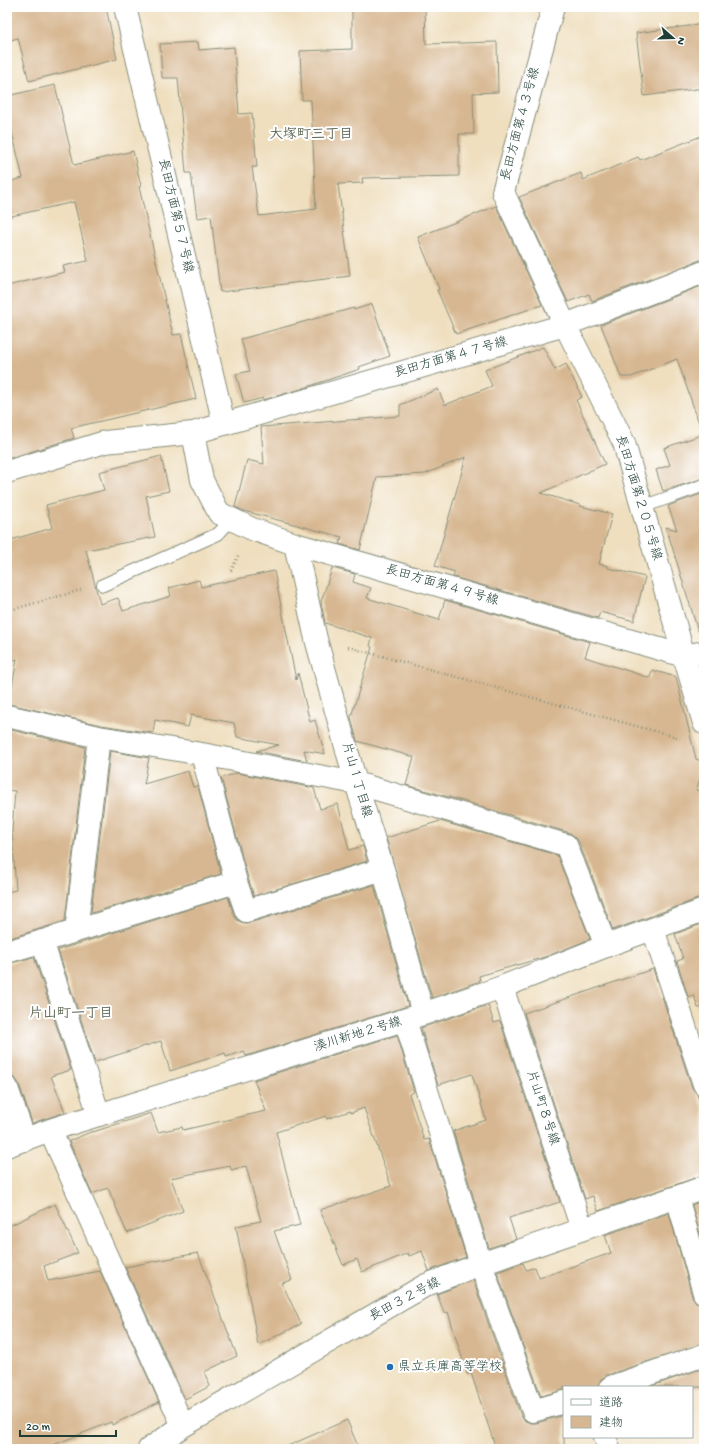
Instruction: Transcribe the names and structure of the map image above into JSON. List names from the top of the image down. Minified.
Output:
{"streets":{"street":["長田方面第４３号線","長田方面第５７号線","長田方面第４７号線","長田方面第２０５号線","長田方面第４９号線","片山１丁目線","湊川新地２号線","片山町８号線","長田３２号線"]},"crossings":[["長田方面第４３号線","長田方面第４７号線"],["長田方面第４３号線","長田方面第２０５号線"],["長田方面第５７号線","長田方面第４７号線"],["長田方面第４７号線","長田方面第２０５号線"],["長田方面第４７号線","長田方面第４９号線"],["長田方面第２０５号線","長田方面第４９号線"],["長田方面第４９号線","片山１丁目線"],["片山１丁目線","湊川新地２号線"],["片山１丁目線","長田３２号線"],["湊川新地２号線","片山町８号線"],["片山町８号線","長田３２号線"]],"districts":["大塚町三丁目","片山町一丁目"],"places":["県立兵庫高等学校"],"legend":["道路","建物"],"scale_bar":"20 m","north":"right"}
